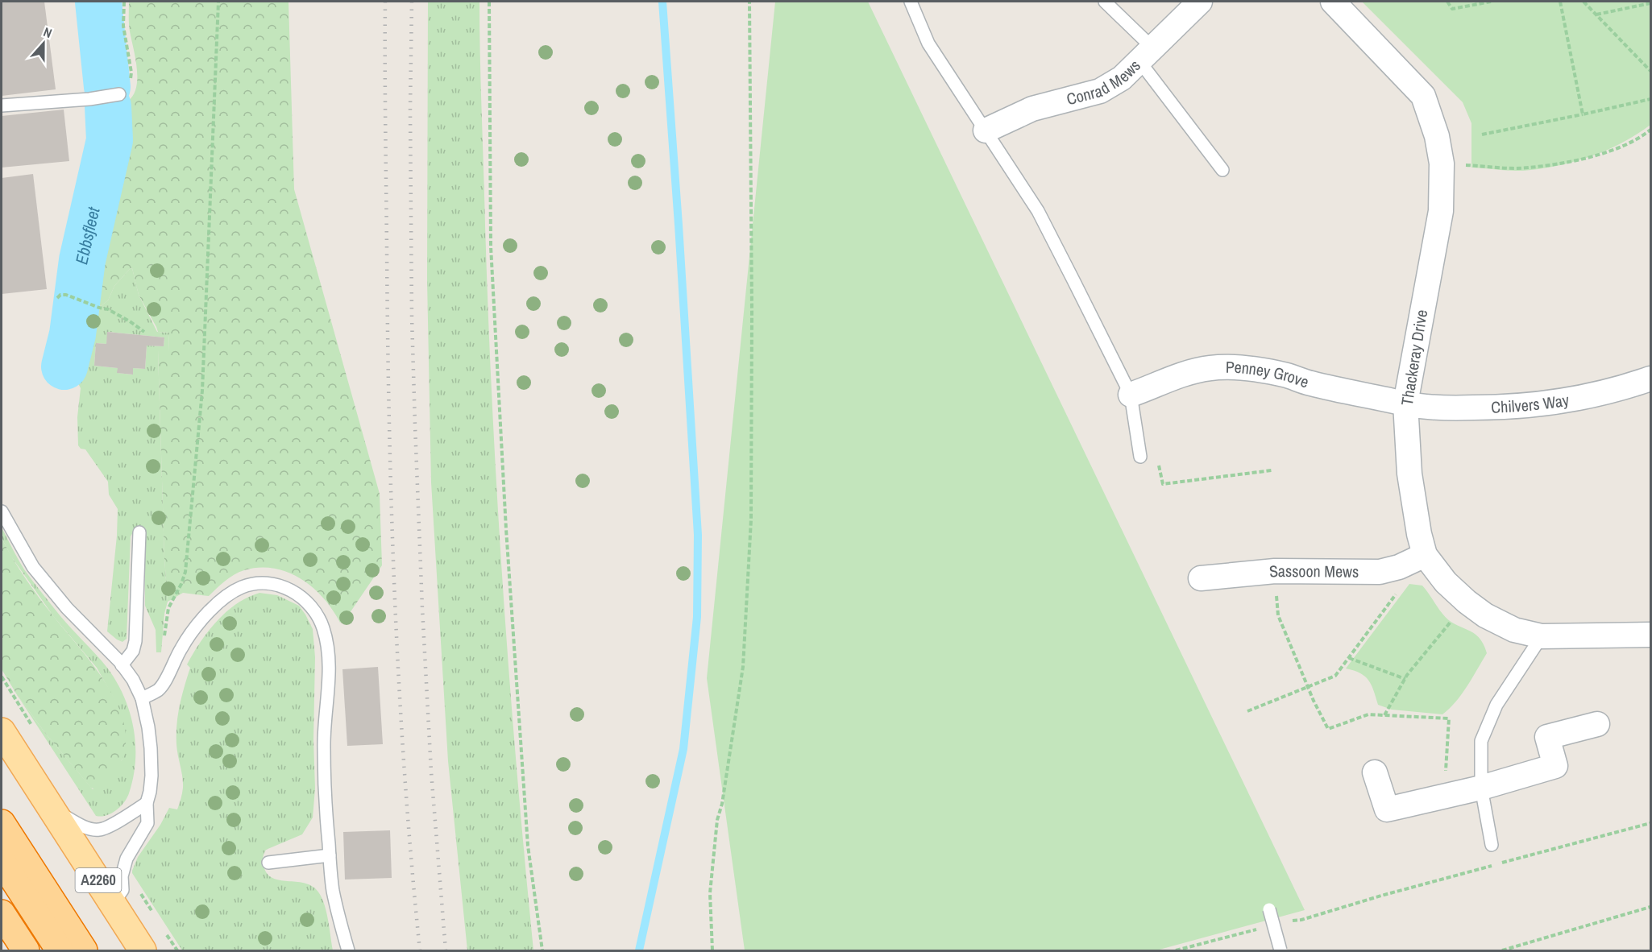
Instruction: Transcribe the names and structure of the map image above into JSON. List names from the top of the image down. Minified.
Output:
{"streets":{"main road":["A2260"],"street":["Conrad Mews","Thackeray Drive","Penney Grove","Chilvers Way","Sassoon Mews"]},"crossings":[["Thackeray Drive","Penney Grove"],["Thackeray Drive","Chilvers Way"],["Thackeray Drive","Sassoon Mews"],["Penney Grove","Chilvers Way"]],"water":["Ebbsfleet"],"north":"top"}
